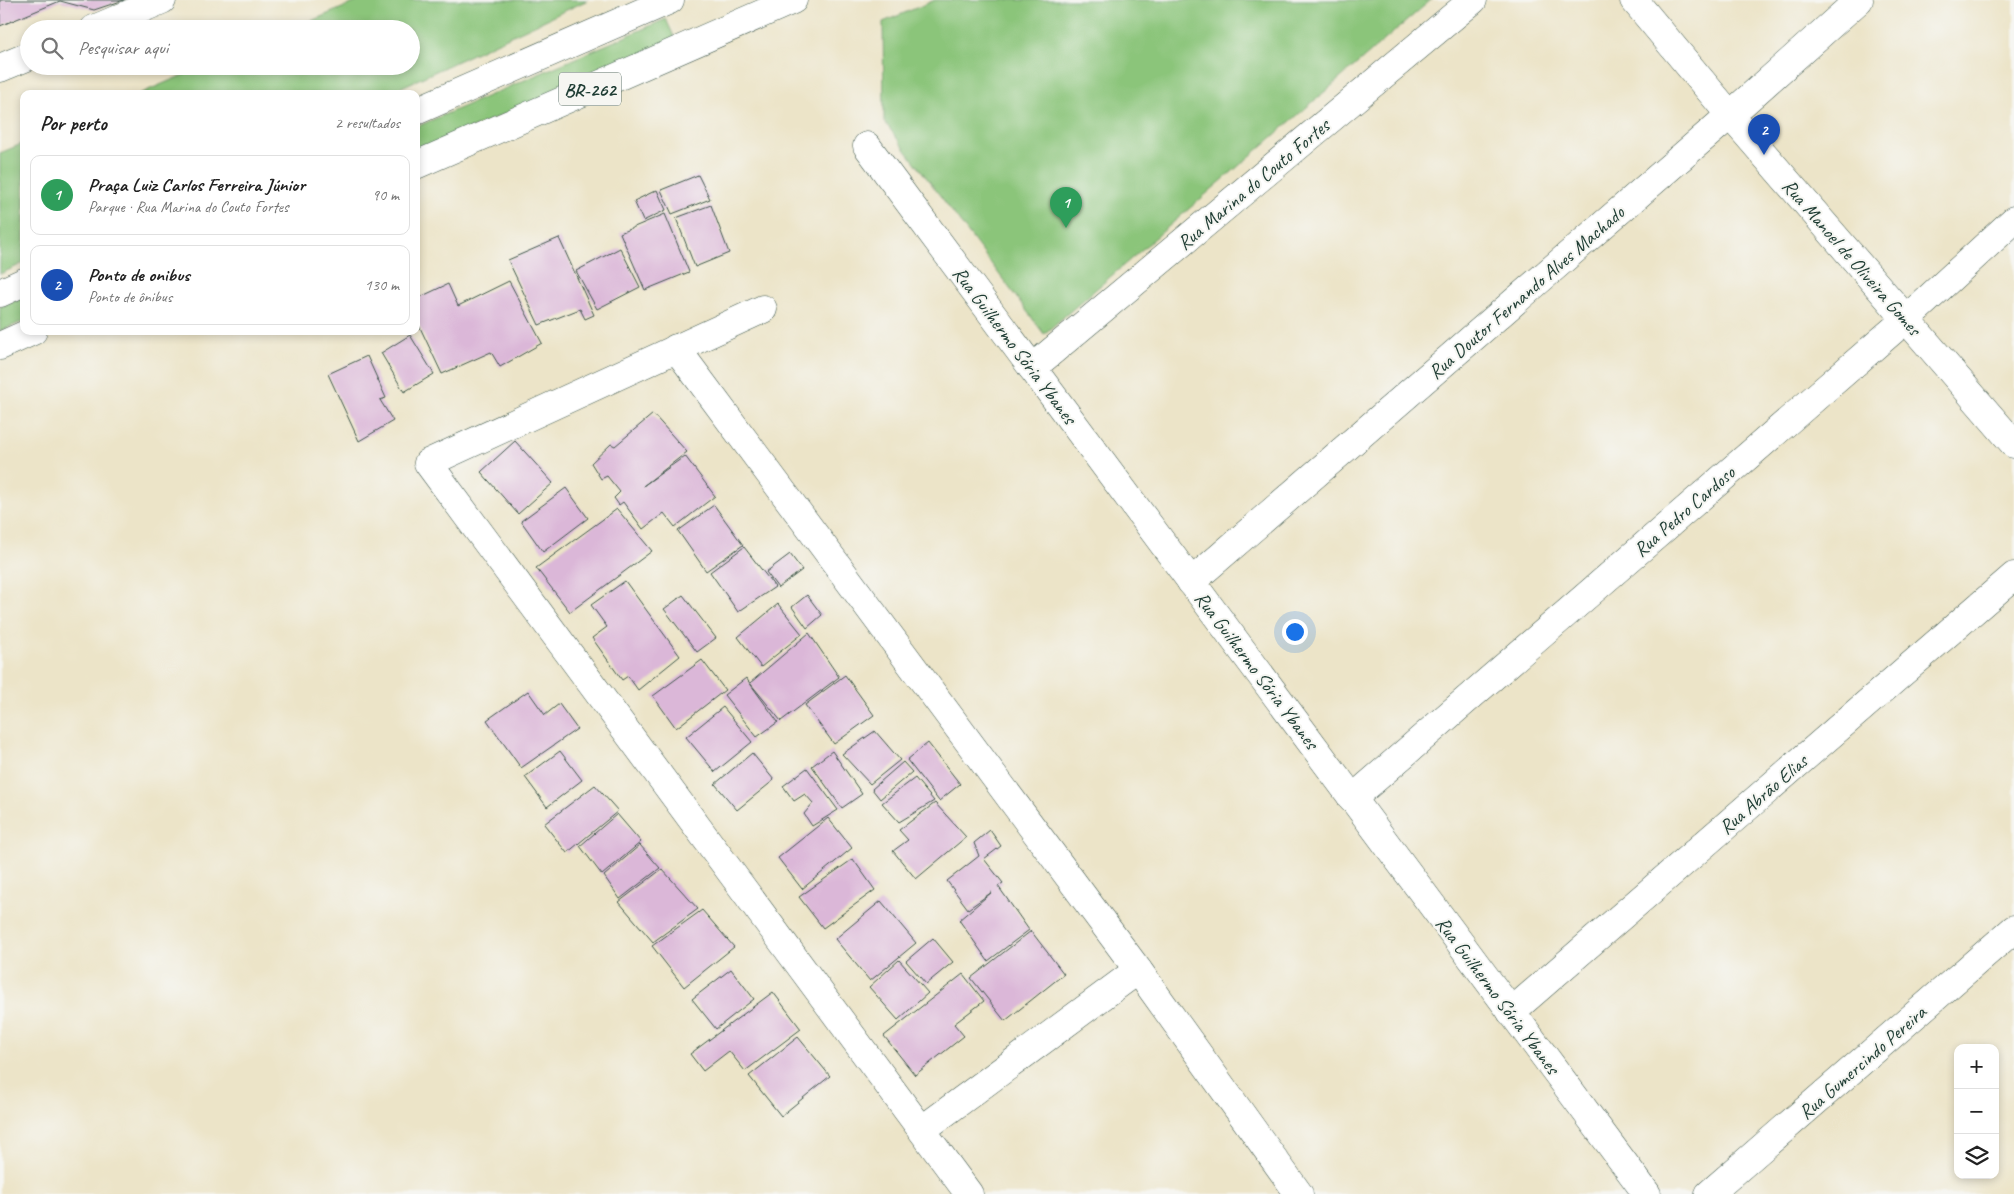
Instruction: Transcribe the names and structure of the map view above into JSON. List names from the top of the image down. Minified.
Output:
{"streets":{"main road":["BR-262","Rua Marina do Couto Fortes","Rua Manoel de Oliveira Gomes","Rua Doutor Fernando Alves Machado","Rua Guilhermo Sória Ybanes","Rua Pedro Cardoso","Rua Abrão Elias","Rua Gumercindo Pereira"]},"crossings":[["Rua Marina do Couto Fortes","Rua Guilhermo Sória Ybanes"],["Rua Manoel de Oliveira Gomes","Rua Doutor Fernando Alves Machado"],["Rua Manoel de Oliveira Gomes","Rua Pedro Cardoso"],["Rua Doutor Fernando Alves Machado","Rua Guilhermo Sória Ybanes"],["Rua Guilhermo Sória Ybanes","Rua Pedro Cardoso"],["Rua Guilhermo Sória Ybanes","Rua Abrão Elias"]],"page":{"search":"Pesquisar aqui","heading":["Por perto","2 resultados"],"pins":["2","1"],"list":[{"mark":"1","name":"Praça Luiz Carlos Ferreira Júnior","note":"Parque · Rua Marina do Couto Fortes","value":"90 m"},{"mark":"2","name":"Ponto de onibus","note":"Ponto de ônibus","value":"130 m"}],"map_buttons":["+","−"]}}
